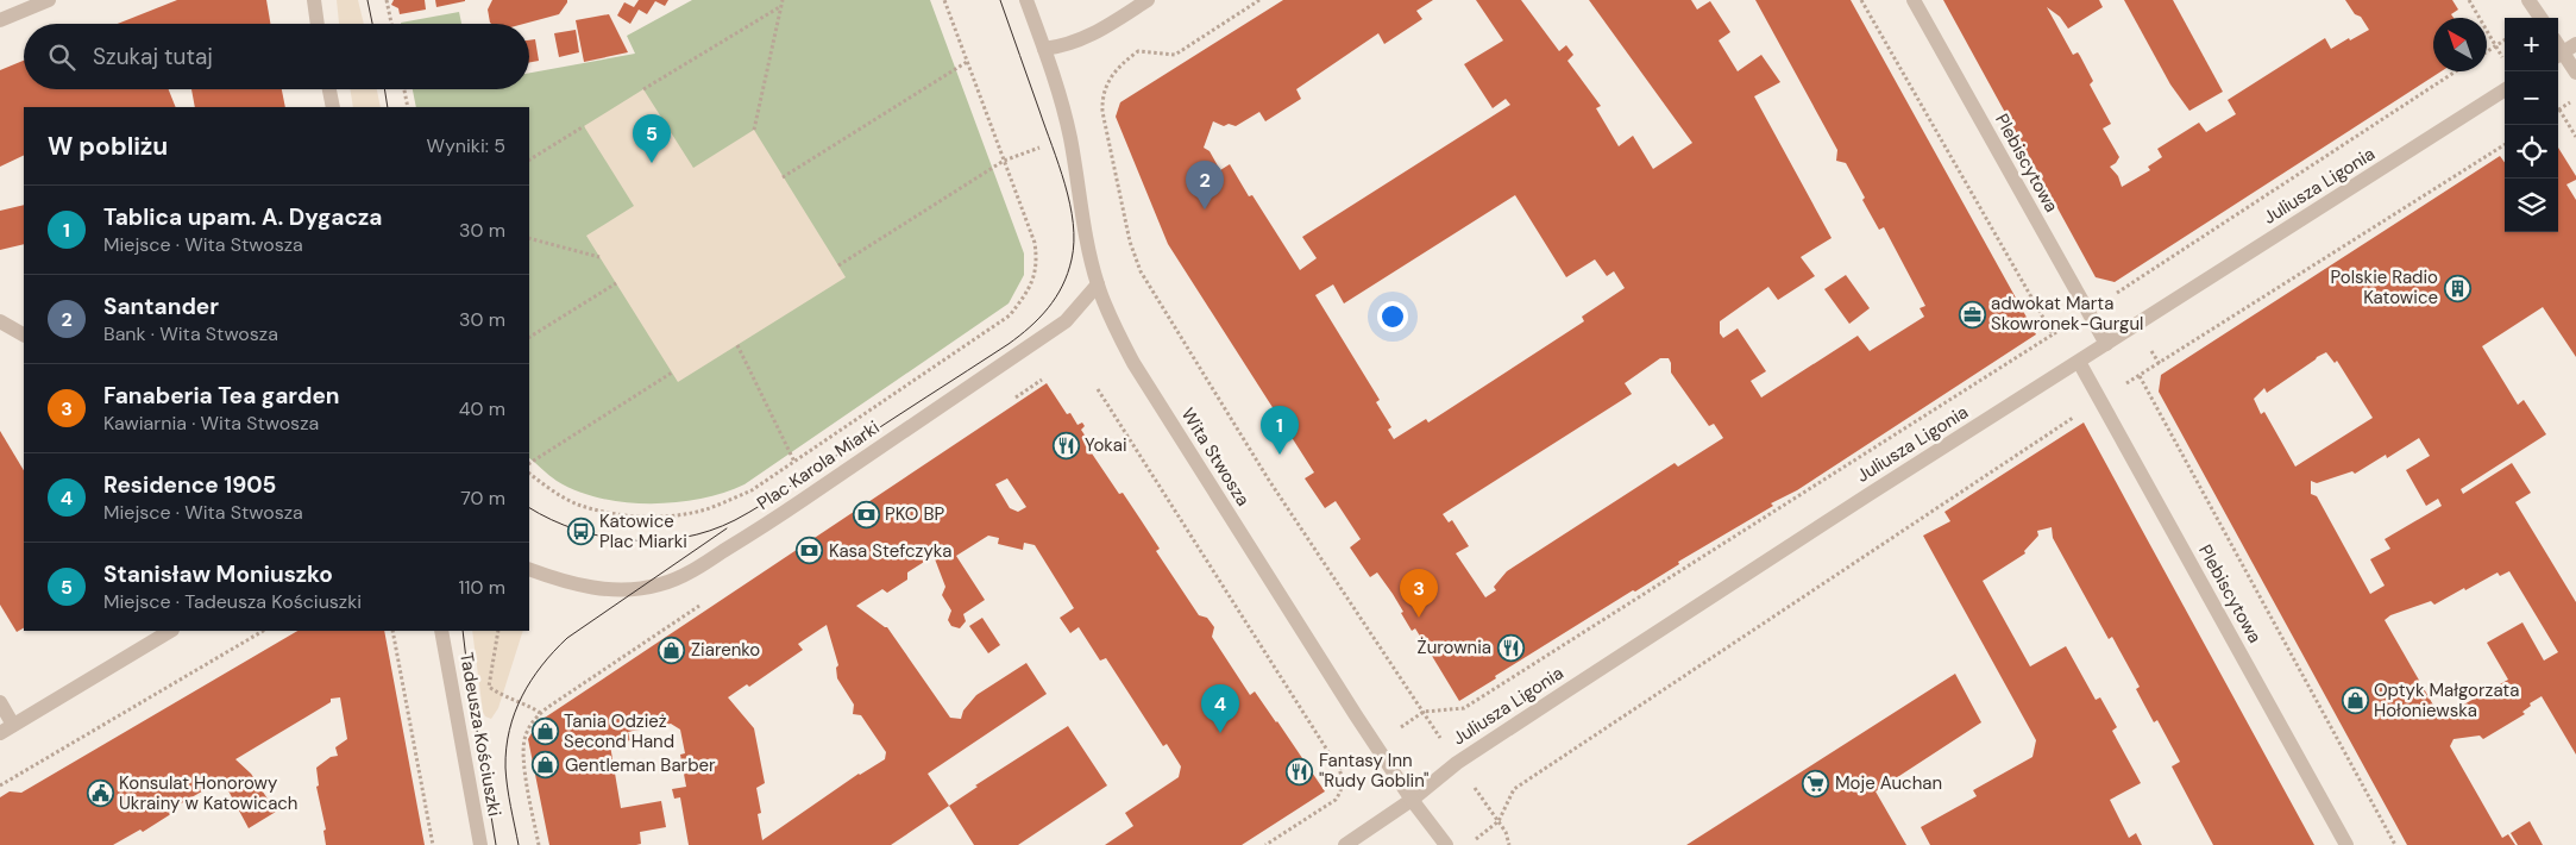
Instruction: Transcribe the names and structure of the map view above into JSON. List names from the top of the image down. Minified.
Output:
{"streets":{"street":["Plebiscytowa","Juliusza Ligonia","Wita Stwosza","Plac Karola Miarki","Tadeusza Kościuszki"]},"crossings":[["Plebiscytowa","Juliusza Ligonia"],["Juliusza Ligonia","Wita Stwosza"],["Wita Stwosza","Plac Karola Miarki"]],"places":{"building":["Polskie Radio Katowice"],"office":["adwokat Marta Skowronek-Gurgul"],"restaurant":["Yokai","Żurownia","Fantasy Inn \"Rudy Goblin\""],"bank":["PKO BP","Kasa Stefczyka"],"bus stop":["Katowice Plac Miarki"],"shop":["Ziarenko","Optyk Małgorzata Hołoniewska","Tania Odzież Second Hand","Gentleman Barber"],"supermarket":["Moje Auchan"],"public building":["Konsulat Honorowy Ukrainy w Katowicach"]},"north":"top left","page":{"map_buttons":["+","−"],"search":"Szukaj tutaj","heading":["W pobliżu","Wyniki: 5"],"pins":["5","2","1","3","4"],"list":[{"mark":"1","name":"Tablica upam. A. Dygacza","note":"Miejsce · Wita Stwosza","value":"30 m"},{"mark":"2","name":"Santander","note":"Bank · Wita Stwosza","value":"30 m"},{"mark":"3","name":"Fanaberia Tea garden","note":"Kawiarnia · Wita Stwosza","value":"40 m"},{"mark":"4","name":"Residence 1905","note":"Miejsce · Wita Stwosza","value":"70 m"},{"mark":"5","name":"Stanisław Moniuszko","note":"Miejsce · Tadeusza Kościuszki","value":"110 m"}]}}
